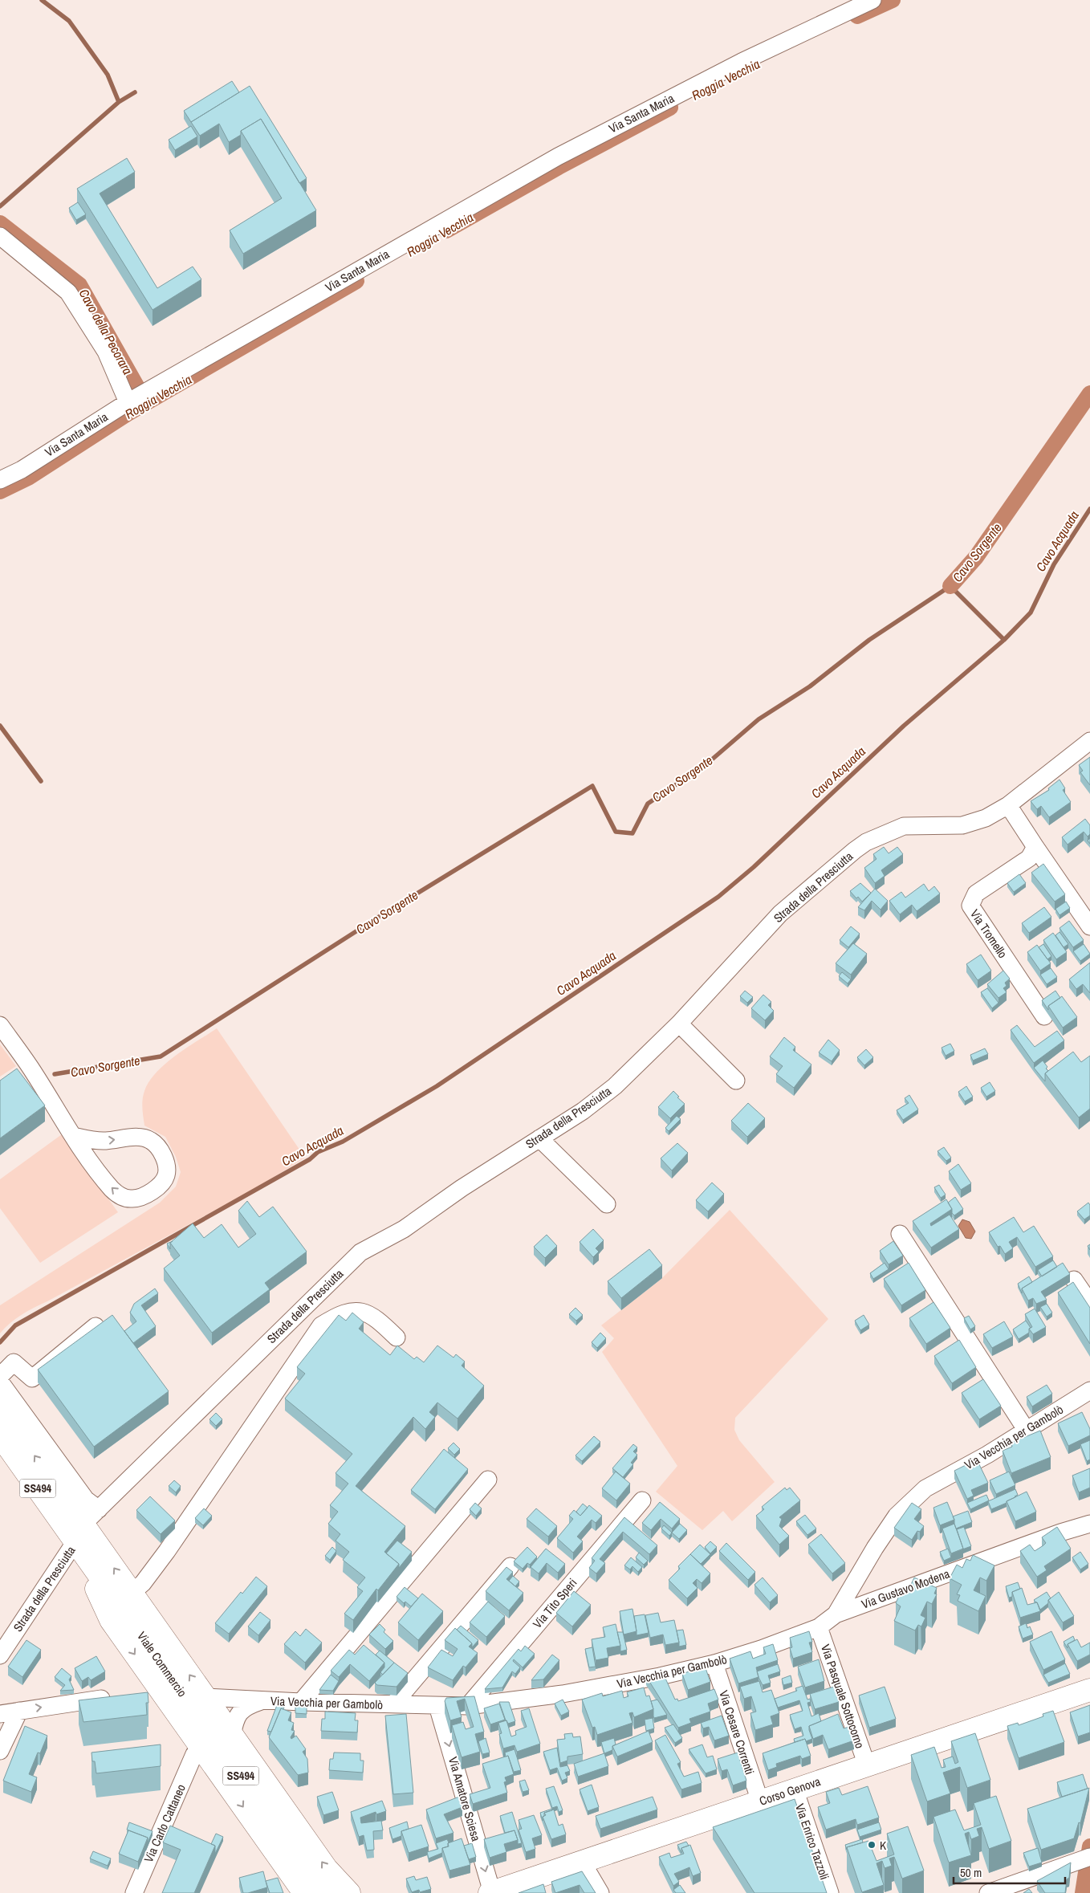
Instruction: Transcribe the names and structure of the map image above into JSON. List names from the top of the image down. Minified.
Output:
{"streets":{"main road":["SS494","Viale Commercio","Corso Genova"],"street":["Via Santa Maria","Strada della Presciutta","Via Tromello","Via Vecchia per Gambolò","Via Gustavo Modena","Via Tito Speri","Via Pasquale Sottocorno","Via Cesare Correnti","Via Amatore Sciesa","Via Carlo Cattaneo","Via Enrico Tazzoli"]},"crossings":[["Strada della Presciutta","Viale Commercio"],["Via Vecchia per Gambolò","Via Gustavo Modena"],["Via Vecchia per Gambolò","Via Tito Speri"],["Via Vecchia per Gambolò","Via Pasquale Sottocorno"],["Via Vecchia per Gambolò","Via Cesare Correnti"],["Via Vecchia per Gambolò","Via Amatore Sciesa"],["Via Pasquale Sottocorno","Corso Genova"],["Via Cesare Correnti","Corso Genova"],["Corso Genova","Via Amatore Sciesa"],["Corso Genova","Via Enrico Tazzoli"]],"one_way":["Via Amatore Sciesa"],"water":["Roggia Vecchia","Cavo della Pecorara","Cavo Acquada","Cavo Sorgente"],"places":["K"],"scale_bar":"50 m"}
